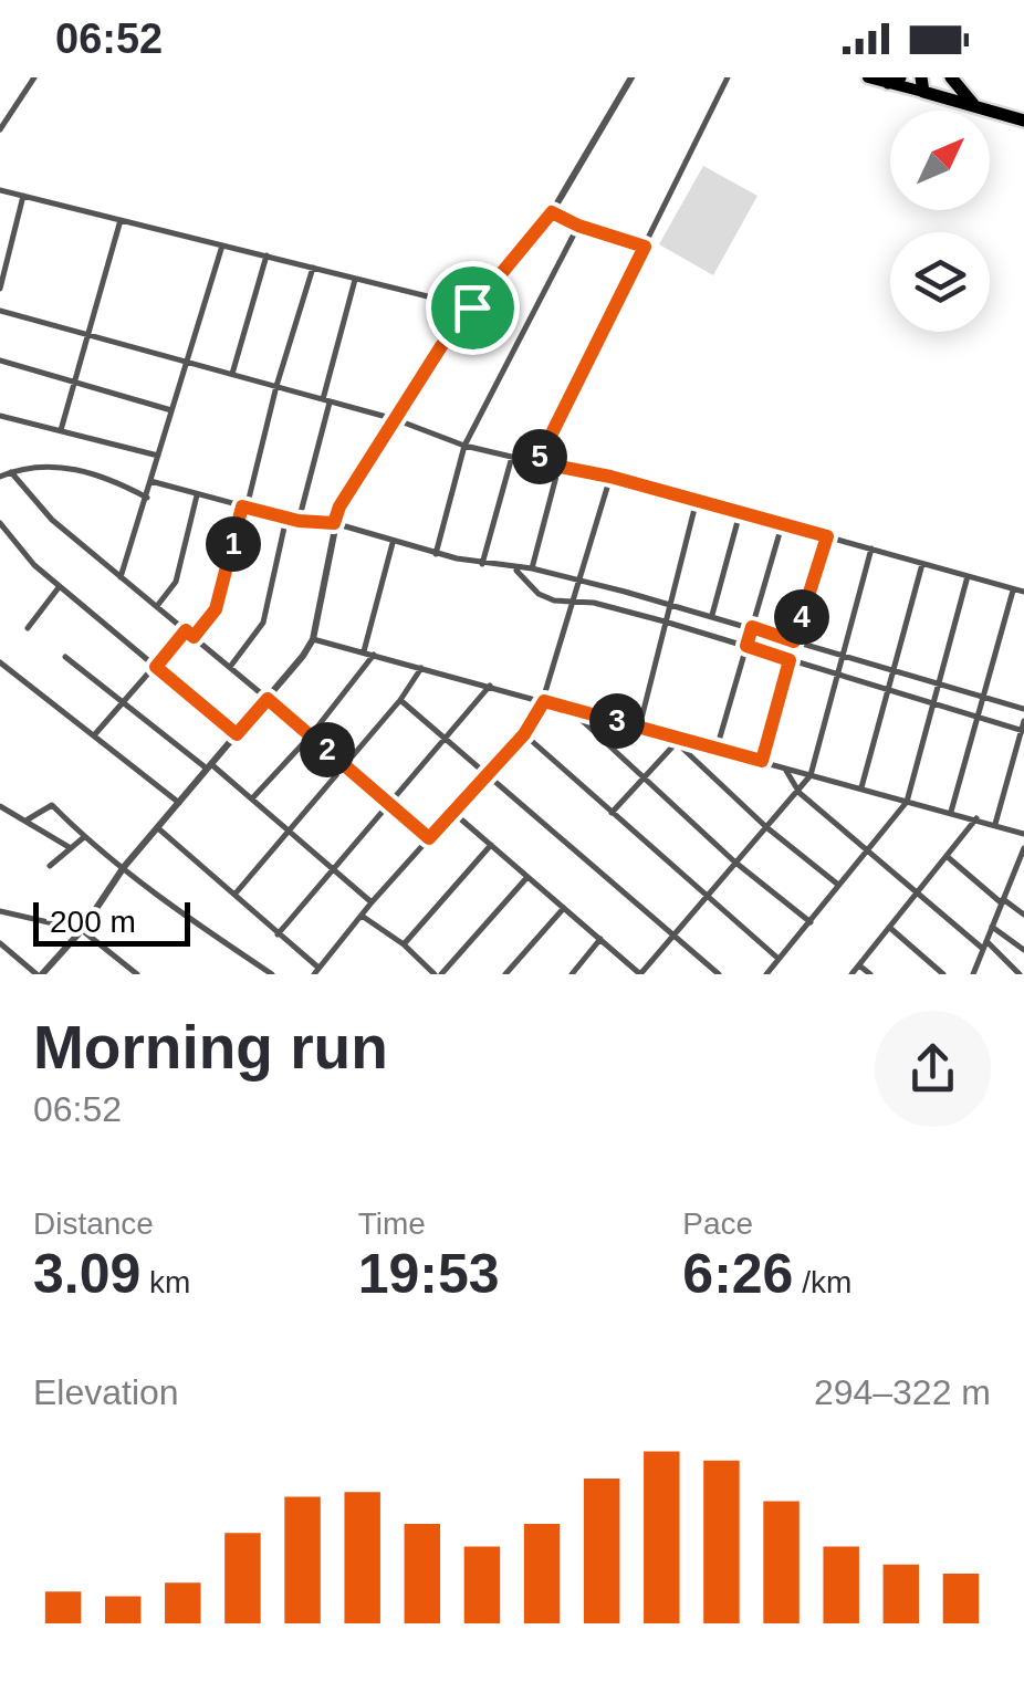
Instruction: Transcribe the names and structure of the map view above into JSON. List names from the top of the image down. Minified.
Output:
{"scale_bar":"200 m","north":"top right","page":{"status":"06:52","pins":["5","1","4","3","2"],"scale":"200 m","heading":["Morning run","06:52"],"stats":[["Distance","3.09 km"],["Time","19:53"],["Pace","6:26 /km"]],"chart":["Elevation","294–322 m"]}}
